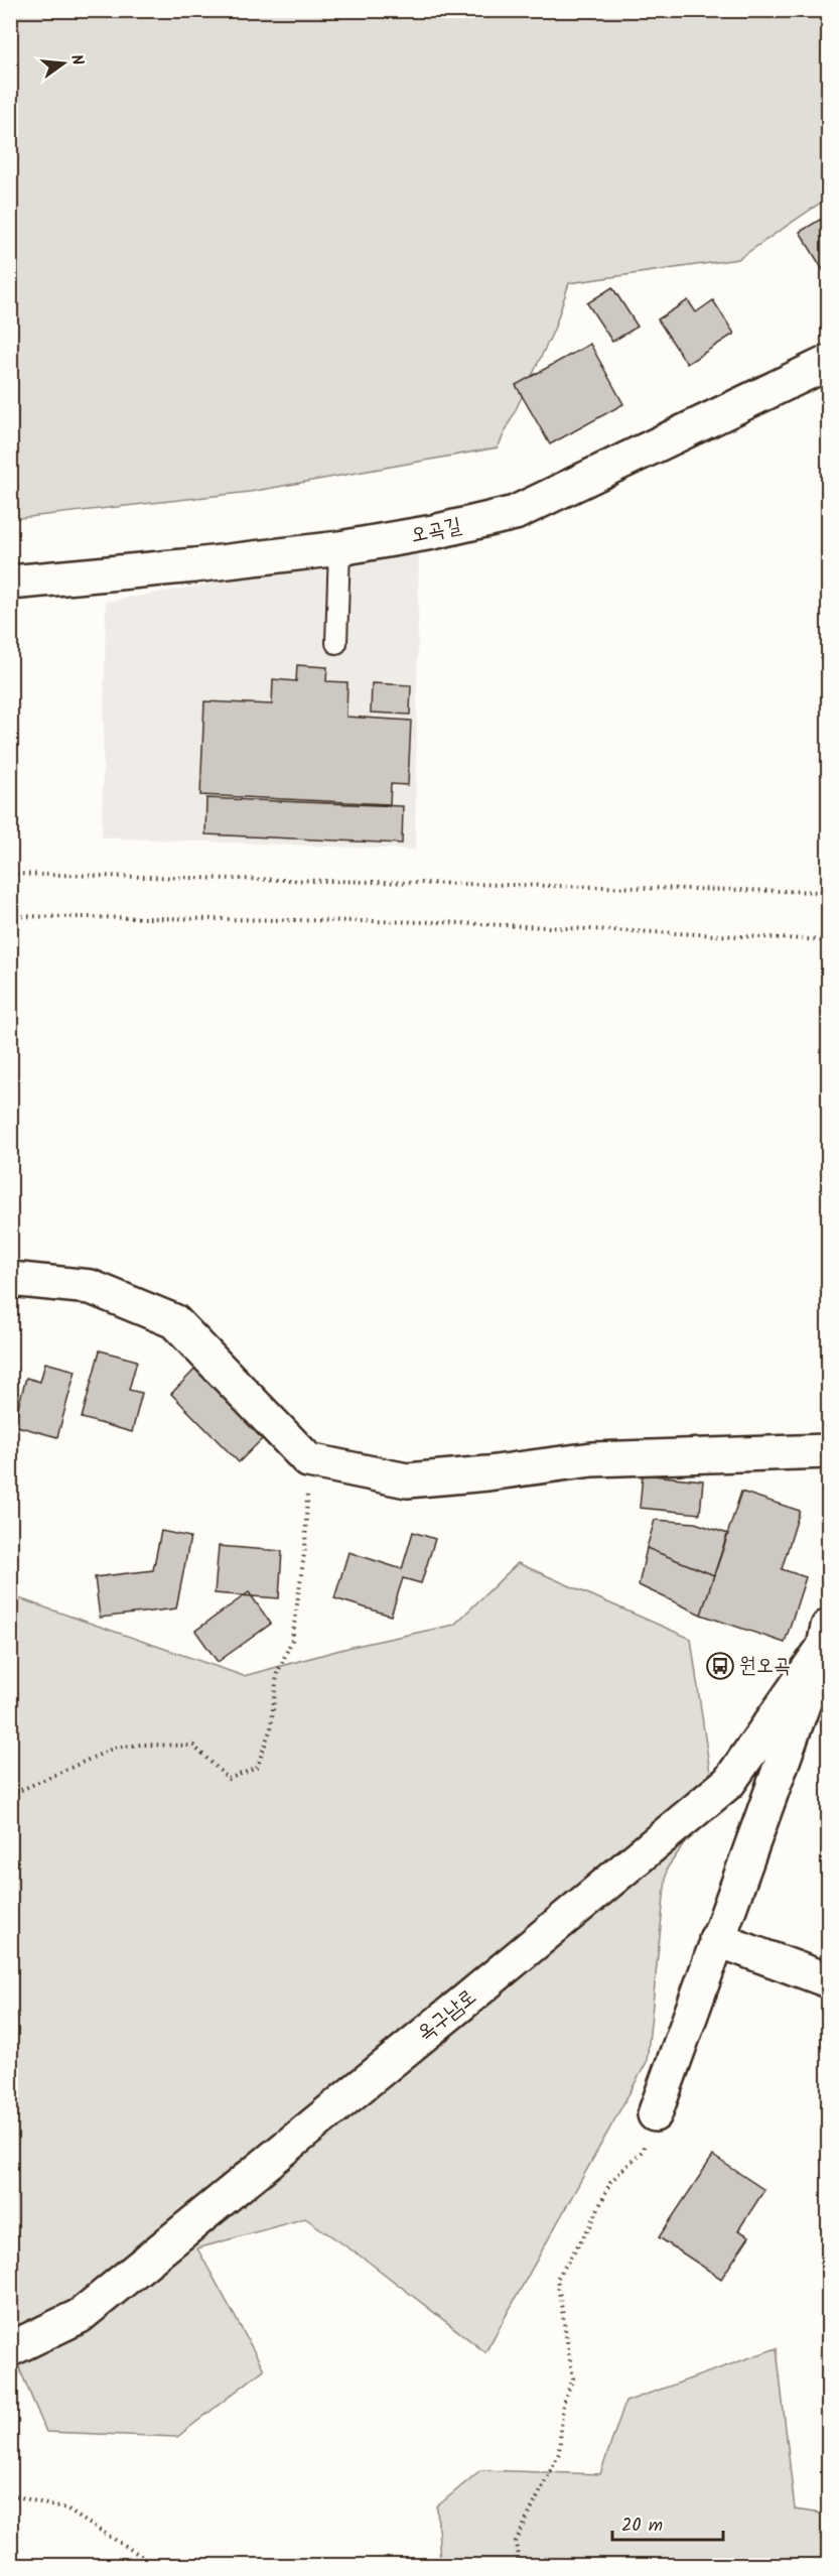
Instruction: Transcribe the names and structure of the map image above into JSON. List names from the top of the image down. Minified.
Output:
{"streets":{"street":["오곡길","옥구남로"]},"places":{"bus stop":["원오곡"]},"scale_bar":"20 m","north":"right"}
